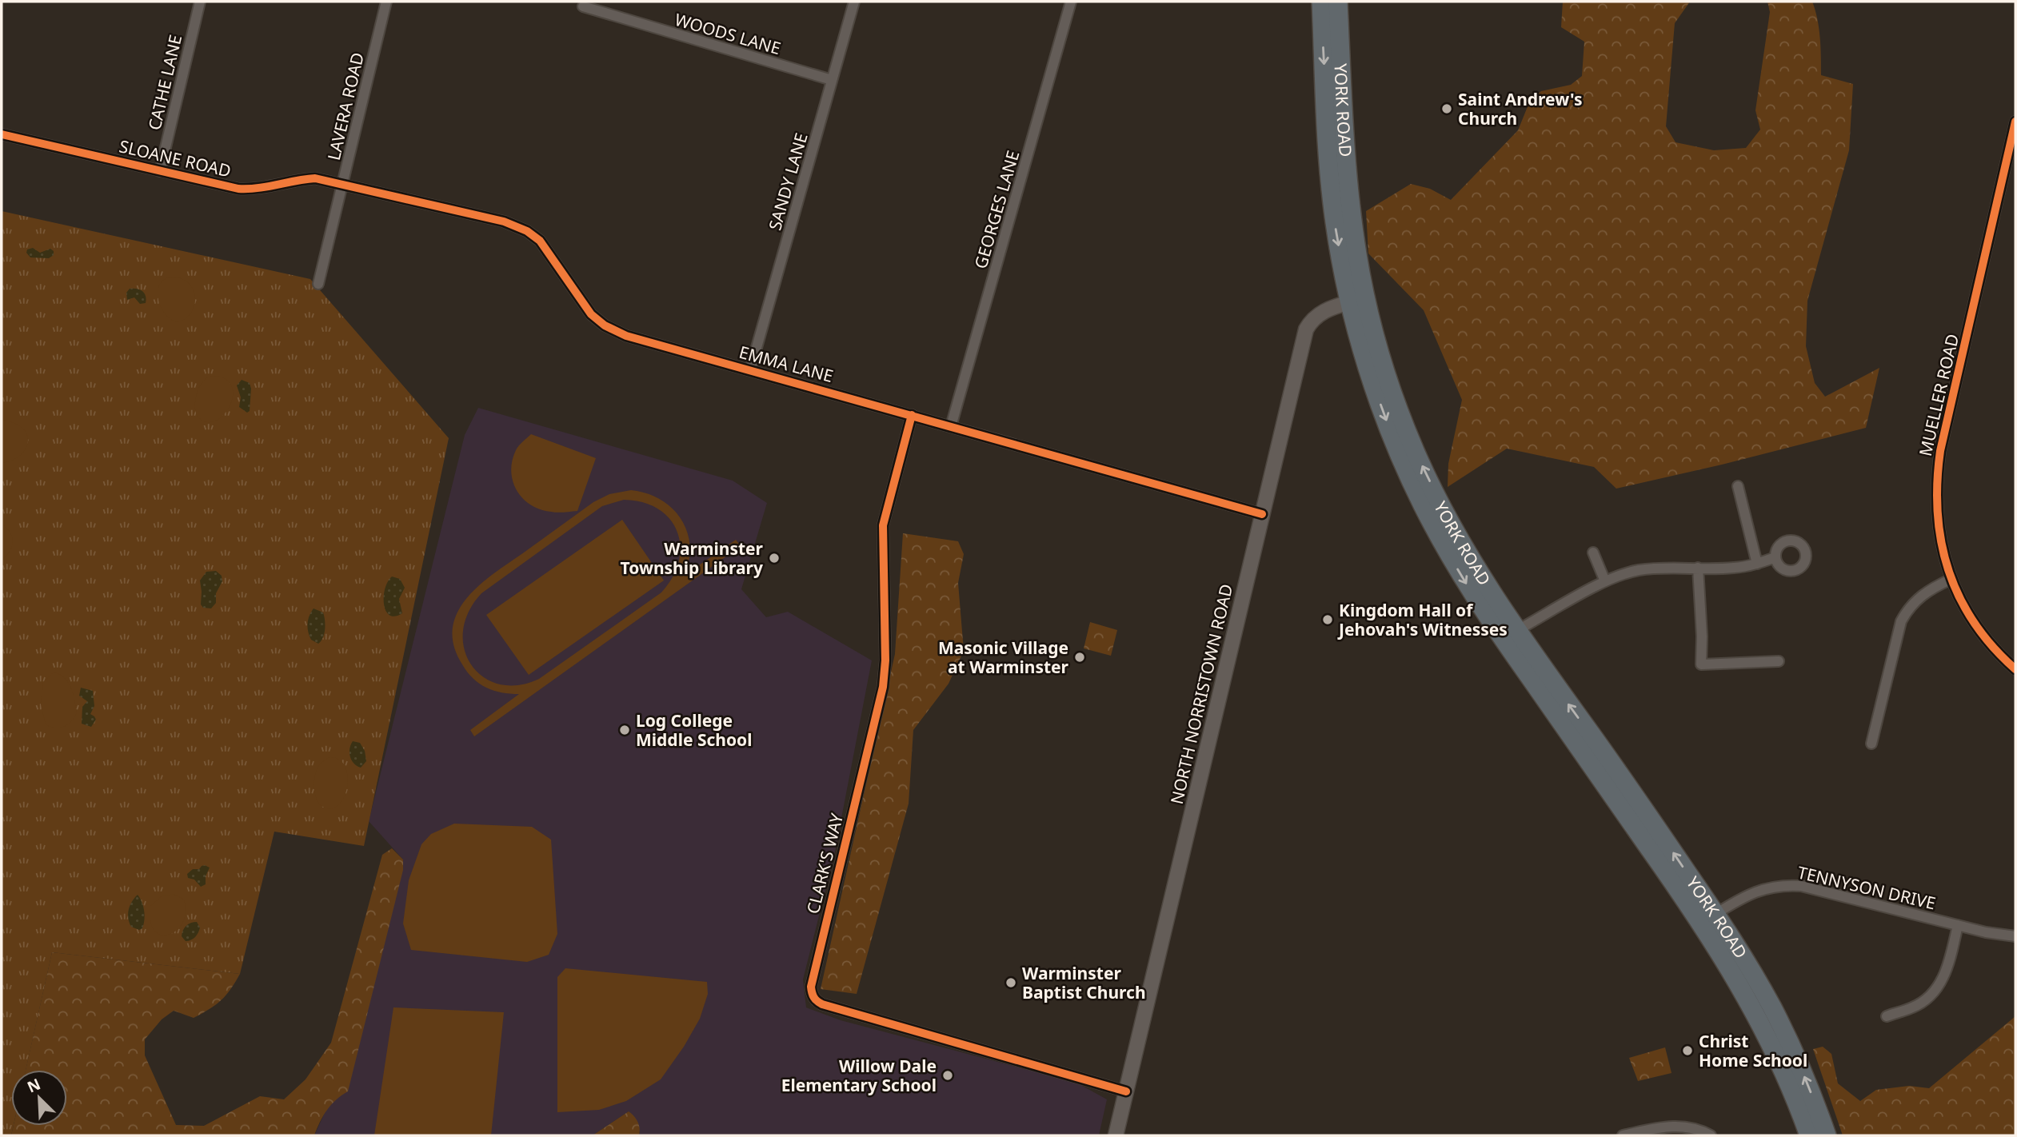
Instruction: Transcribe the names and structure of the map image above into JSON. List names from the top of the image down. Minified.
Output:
{"streets":{"highway":["YORK ROAD"],"street":["WOODS LANE","CATHE LANE","LAVERA ROAD","SLOANE ROAD","SANDY LANE","GEORGES LANE","EMMA LANE","MUELLER ROAD","NORTH NORRISTOWN ROAD","CLARK'S WAY","TENNYSON DRIVE"]},"crossings":[["WOODS LANE","SANDY LANE"],["CATHE LANE","SLOANE ROAD"],["LAVERA ROAD","SLOANE ROAD"],["LAVERA ROAD","EMMA LANE"],["YORK ROAD","NORTH NORRISTOWN ROAD"],["YORK ROAD","TENNYSON DRIVE"],["SLOANE ROAD","EMMA LANE"],["SANDY LANE","EMMA LANE"],["GEORGES LANE","EMMA LANE"],["EMMA LANE","NORTH NORRISTOWN ROAD"],["EMMA LANE","CLARK'S WAY"],["NORTH NORRISTOWN ROAD","CLARK'S WAY"]],"places":["Saint Andrew's Church","Warminster Township Library","Kingdom Hall of Jehovah's Witnesses","Masonic Village at Warminster","Log College Middle School","Warminster Baptist Church","Christ Home School","Willow Dale Elementary School"],"north":"top left"}
